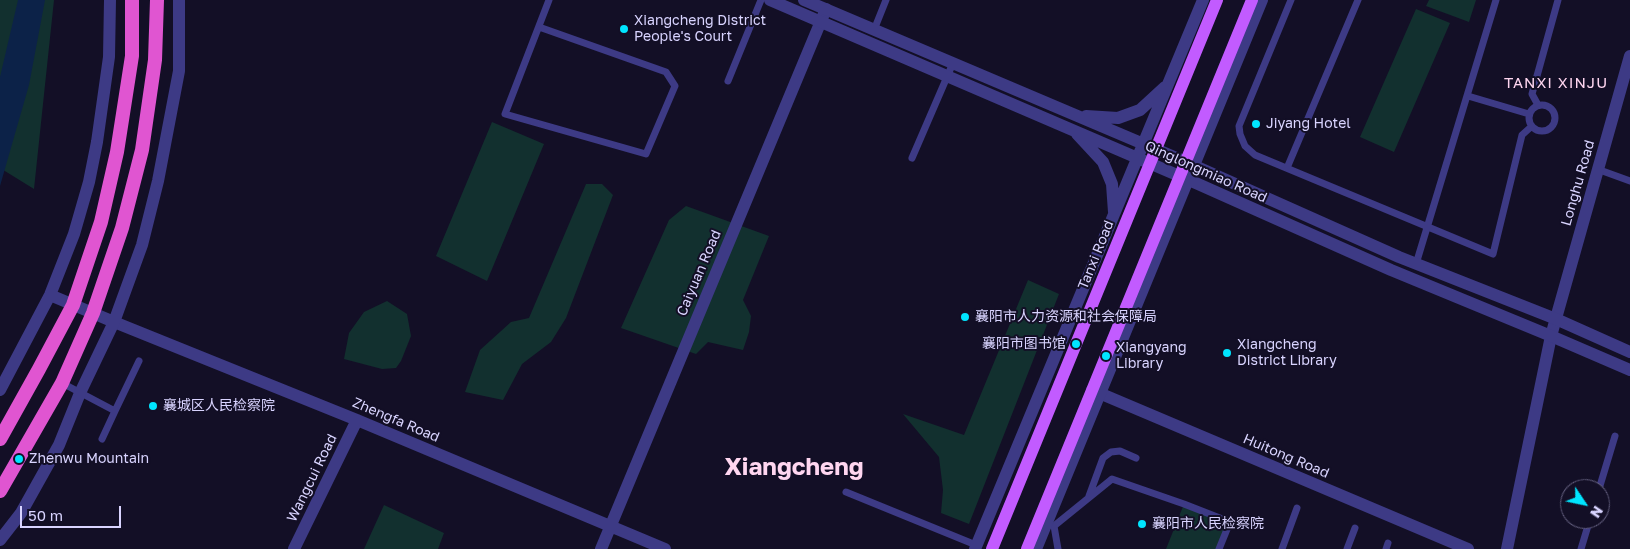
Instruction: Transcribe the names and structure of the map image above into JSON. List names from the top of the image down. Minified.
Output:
{"streets":{"main road":["Tanxi Road"],"street":["Qinglongmiao Road","Longhu Road","Caiyuan Road","Zhengfa Road","Huitong Road","Wangcui Road"]},"crossings":[["Qinglongmiao Road","Longhu Road"],["Qinglongmiao Road","Tanxi Road"],["Qinglongmiao Road","Caiyuan Road"],["Caiyuan Road","Zhengfa Road"],["Zhengfa Road","Wangcui Road"]],"districts":["TANXI XINJU","Xiangcheng"],"places":["Xiangcheng District People's Court","Jiyang Hotel","襄阳市人力资源和社会保障局","襄阳市图书馆","Xiangcheng District Library","Xiangyang Library","襄城区人民检察院","Zhenwu Mountain","襄阳市人民检察院"],"scale_bar":"50 m","north":"bottom right"}
